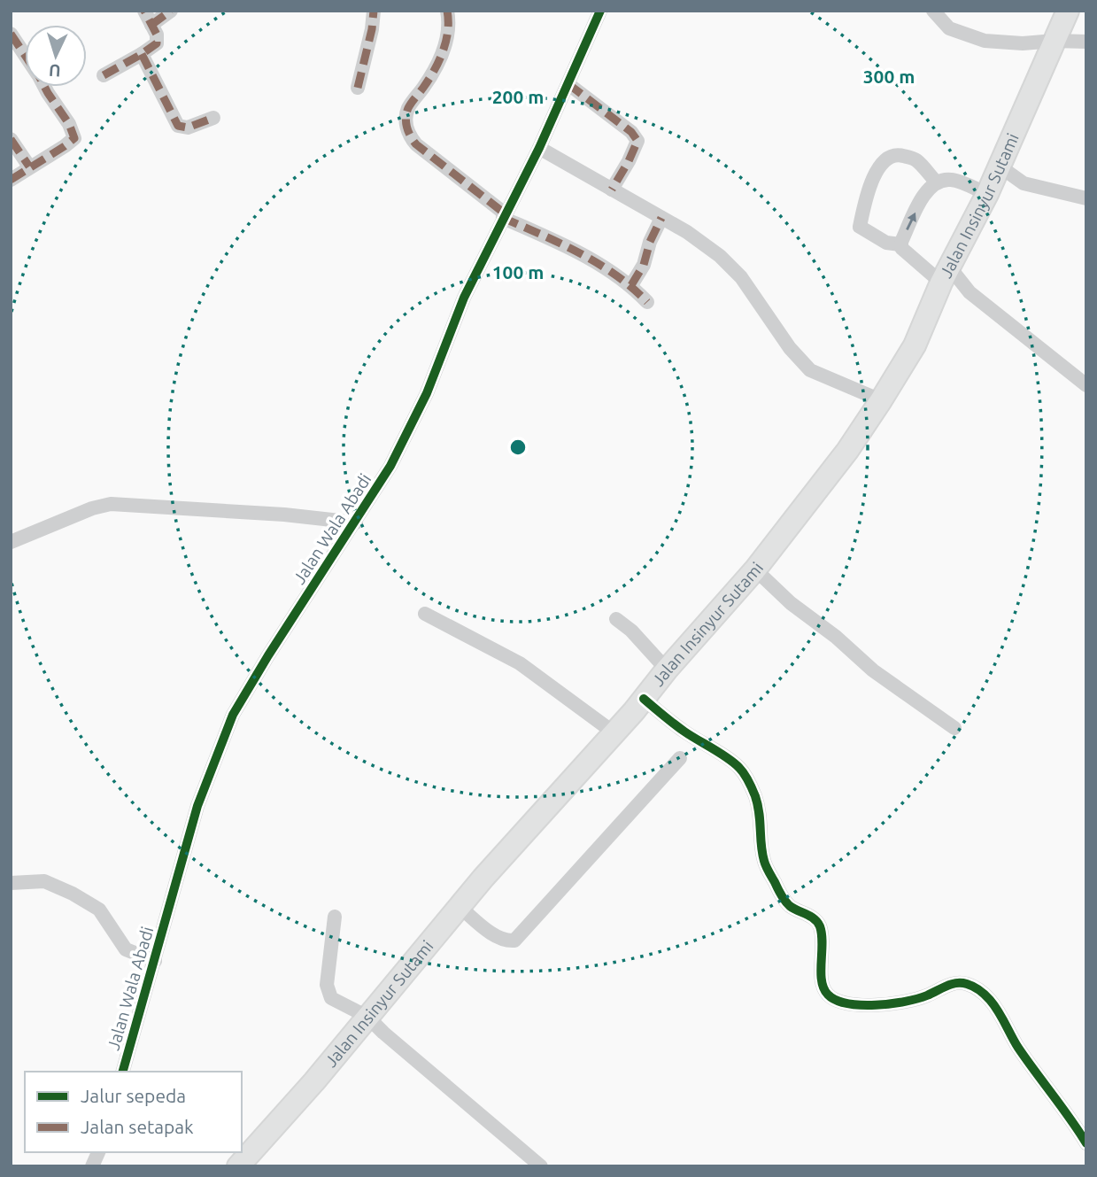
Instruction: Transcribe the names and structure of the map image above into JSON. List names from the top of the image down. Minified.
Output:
{"streets":{"highway":["Jalan Insinyur Sutami"],"street":["Jalan Wala Abadi"]},"legend":["Jalur sepeda","Jalan setapak"],"north":"bottom","rings":["300 m","200 m","100 m"]}
